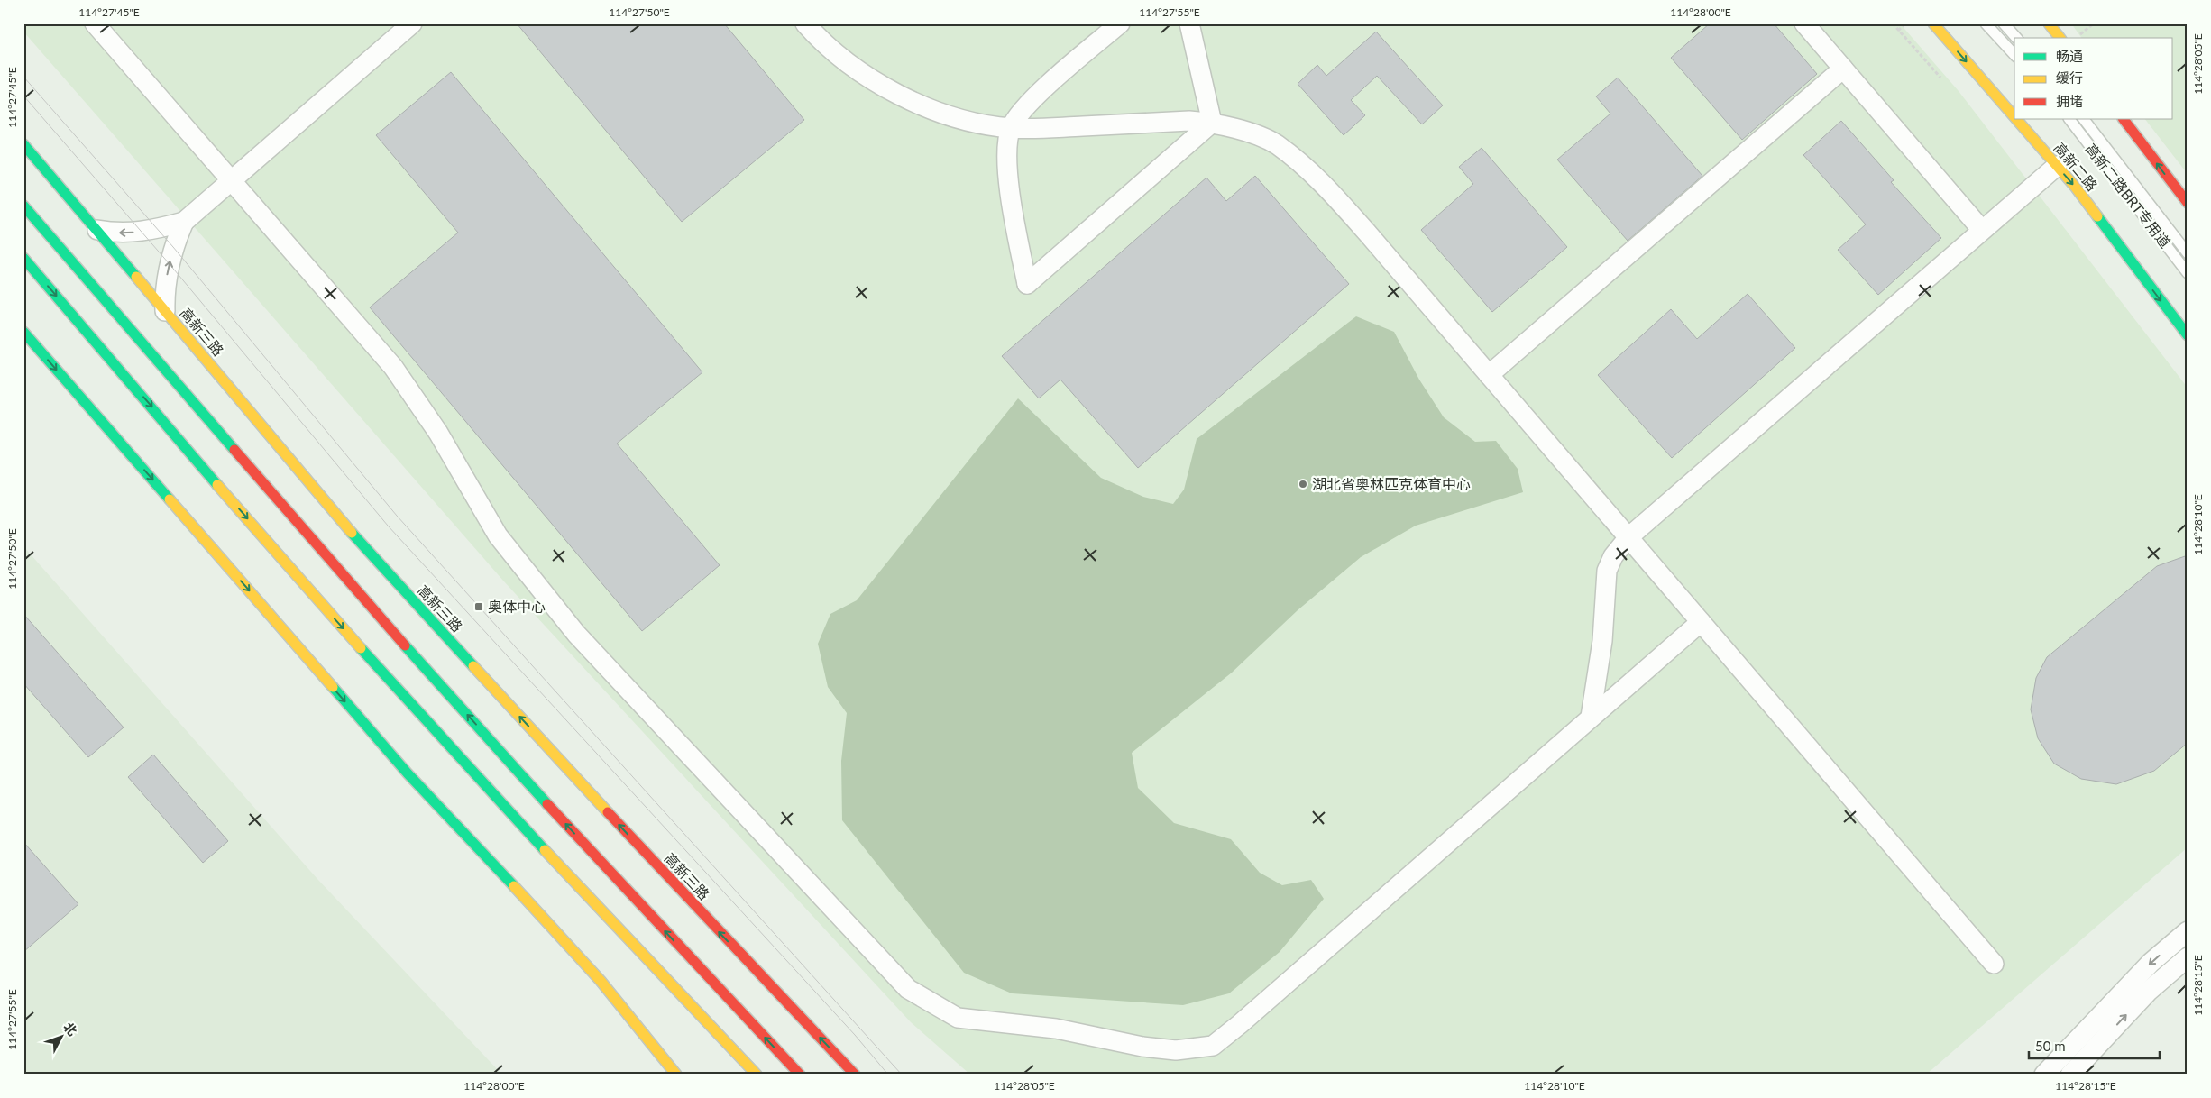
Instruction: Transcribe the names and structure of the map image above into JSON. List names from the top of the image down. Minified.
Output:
{"streets":{"main road":["高新二路","高新三路"],"lane":["高新二路BRT专用道"]},"places":{"other":["湖北省奥林匹克体育中心"],"transit":["奥体中心"]},"legend":["畅通","缓行","拥堵"],"scale_bar":"50 m","north":"top right","coordinates":["114°27'45\"E","114°27'50\"E","114°27'55\"E","114°28'00\"E","114°28'05\"E","114°28'10\"E","114°28'15\"E"]}
